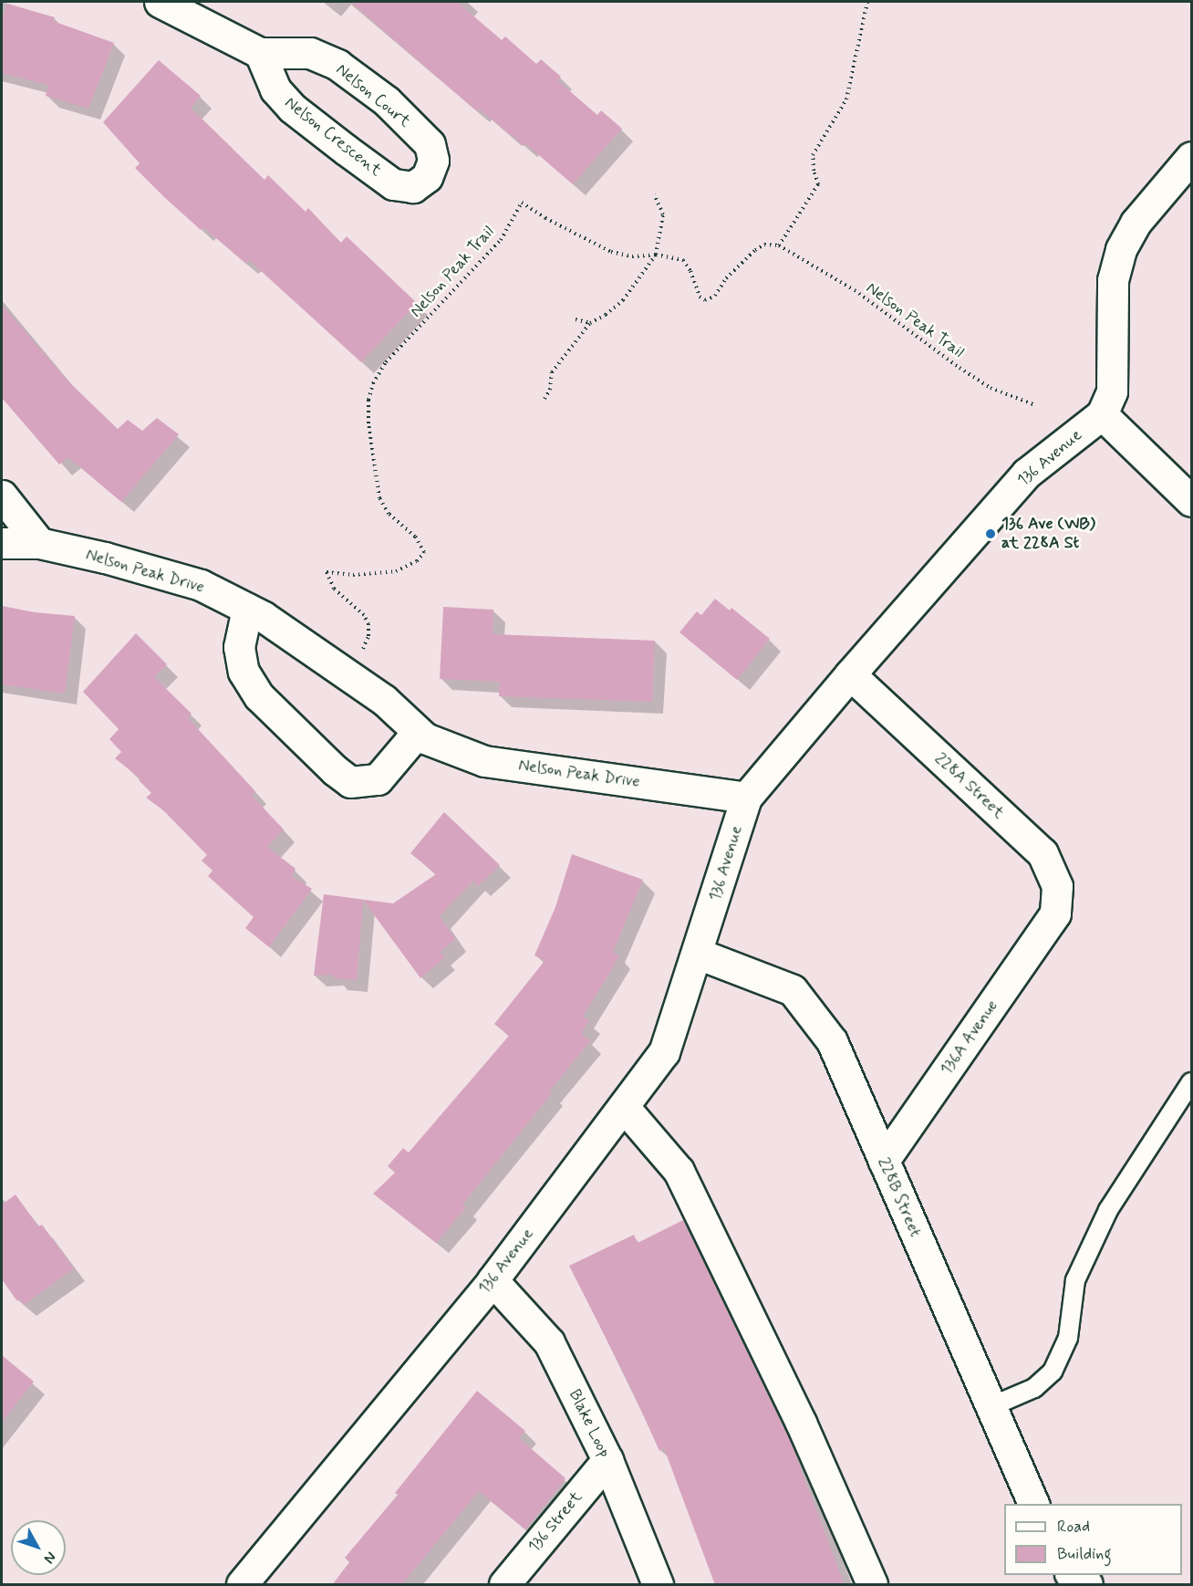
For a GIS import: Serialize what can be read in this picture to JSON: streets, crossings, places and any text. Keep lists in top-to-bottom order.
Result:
{
  "streets": {
    "street": [
      "Nelson Court",
      "Nelson Crescent",
      "136 Avenue",
      "Nelson Peak Drive",
      "228A Street",
      "136A Avenue",
      "228B Street",
      "Blake Loop",
      "136 Street"
    ],
    "path": ["Nelson Peak Trail"]
  },
  "crossings": [
    ["Nelson Court", "Nelson Crescent"],
    ["136 Avenue", "Nelson Peak Drive"],
    ["136 Avenue", "228A Street"],
    ["136 Avenue", "228B Street"],
    ["136 Avenue", "Blake Loop"],
    ["228A Street", "136A Avenue"],
    ["136A Avenue", "228B Street"],
    ["Blake Loop", "136 Street"]
  ],
  "places": ["136 Ave (WB) at 228A St"],
  "legend": ["Road", "Building"],
  "north": "bottom right"
}
